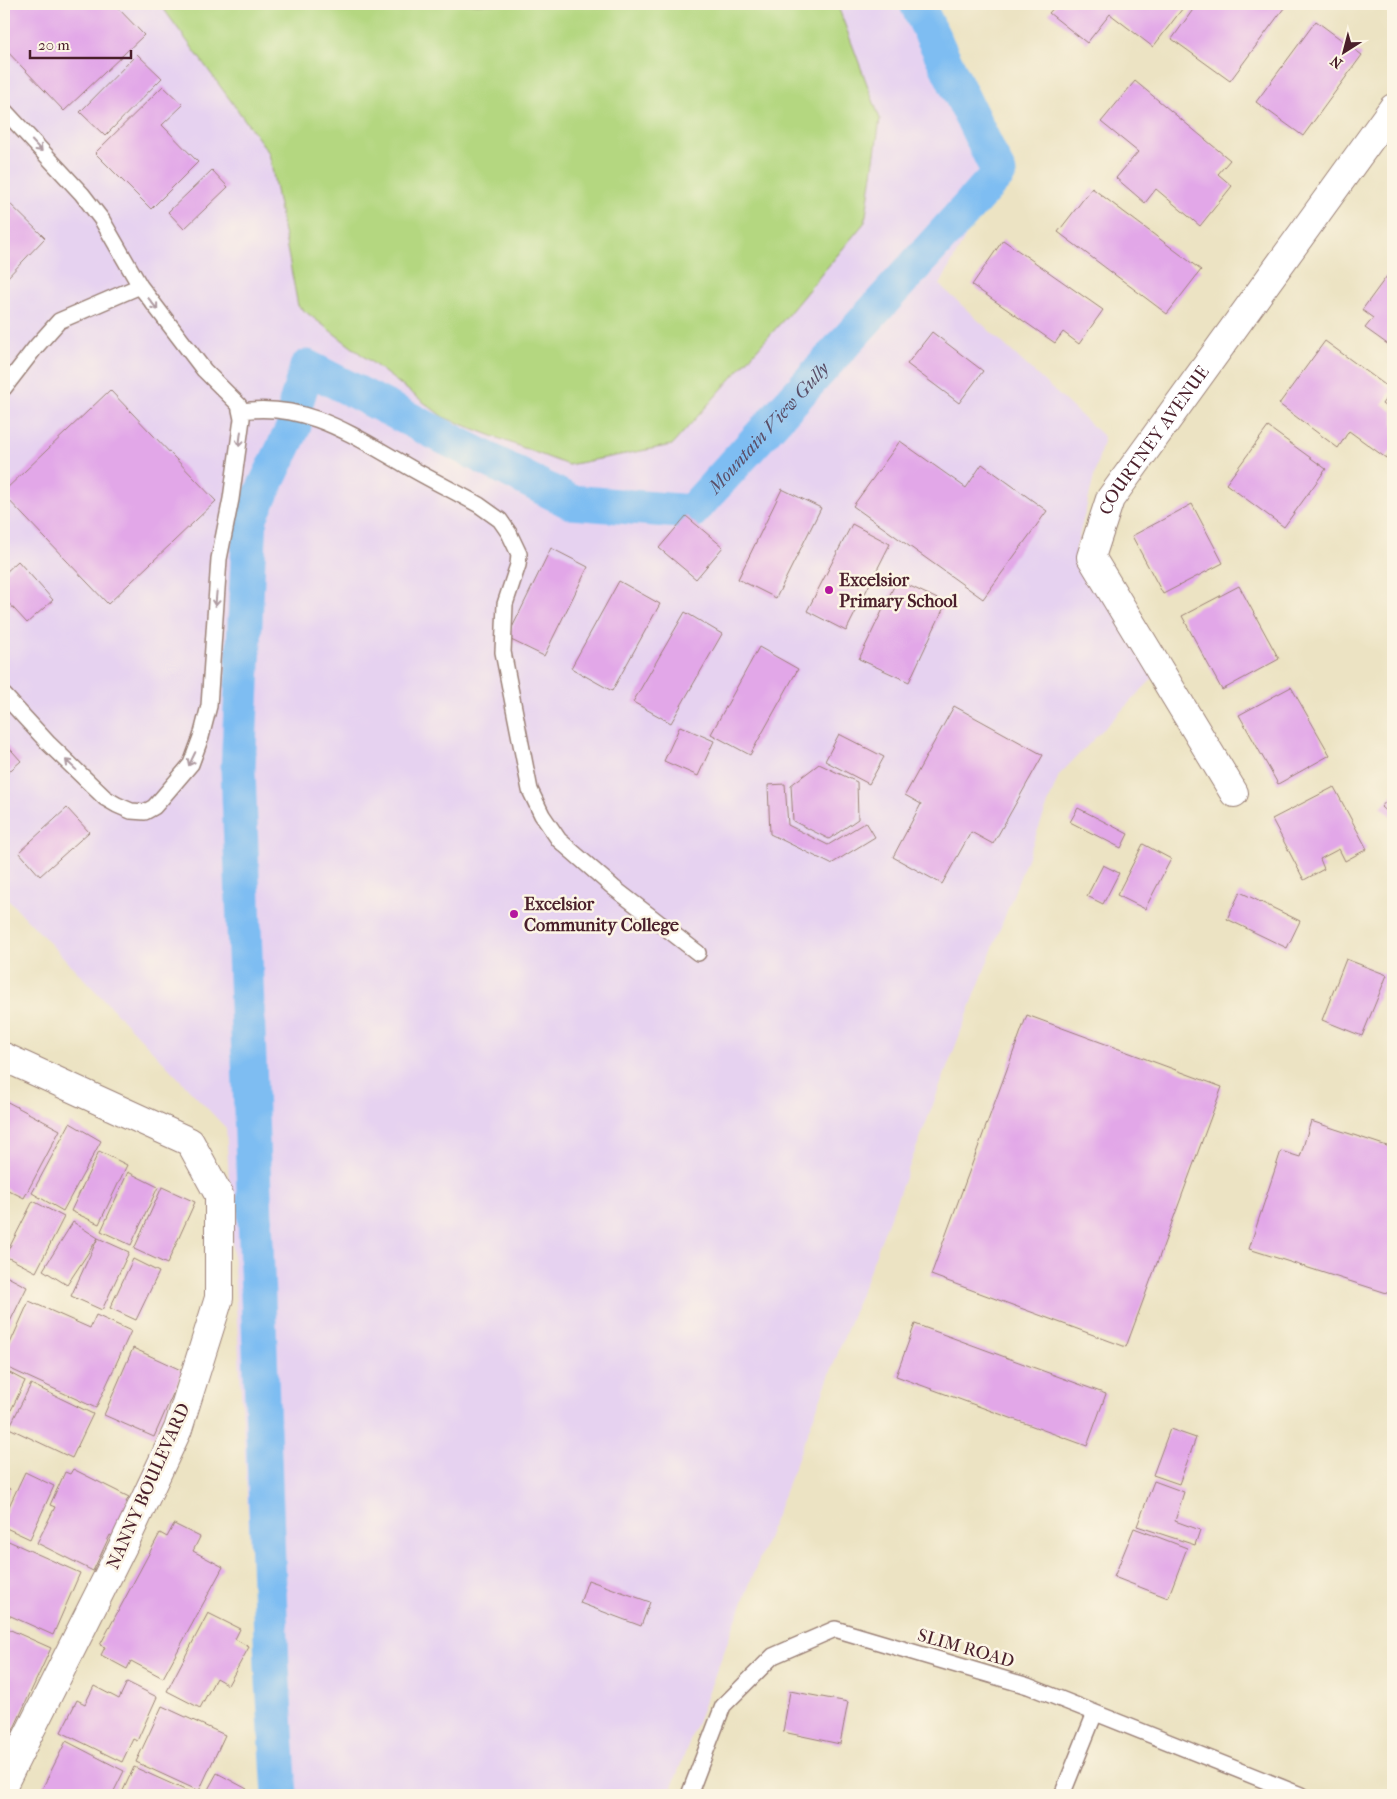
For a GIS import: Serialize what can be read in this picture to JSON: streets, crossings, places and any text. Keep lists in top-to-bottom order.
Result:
{
  "streets": {
    "street": ["COURTNEY AVENUE", "NANNY BOULEVARD"],
    "lane": ["SLIM ROAD"]
  },
  "water": ["Mountain View Gully"],
  "places": ["Excelsior Primary School", "Excelsior Community College"],
  "scale_bar": "20 m",
  "north": "bottom left"
}
